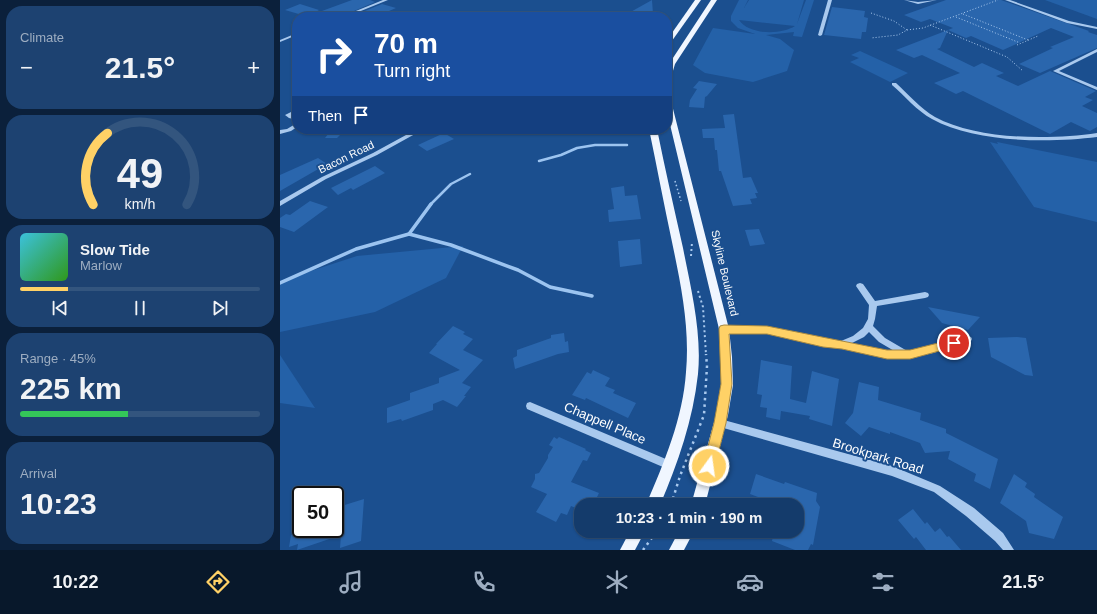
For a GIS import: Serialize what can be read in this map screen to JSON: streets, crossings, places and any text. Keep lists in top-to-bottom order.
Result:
{
  "streets": {
    "main road": ["Skyline Boulevard"],
    "street": ["Bacon Road", "Chappell Place", "Brookpark Road"]
  },
  "crossings": [
    ["Skyline Boulevard", "Brookpark Road"]
  ],
  "page": {
    "tile": [
      "Climate",
      ["Range · 45%", "225 km"],
      ["Arrival", "10:23"]
    ],
    "turn": ["70 m", "Turn right"],
    "heat": ["−", "21.5°", "+"],
    "then": "Then",
    "song": ["Slow Tide", "Marlow"],
    "limit": "50",
    "trip": "10:23 · 1 min · 190 m",
    "tabs": ["10:22", "21.5°"],
    "gauge": ["49", "km/h"]
  }
}
